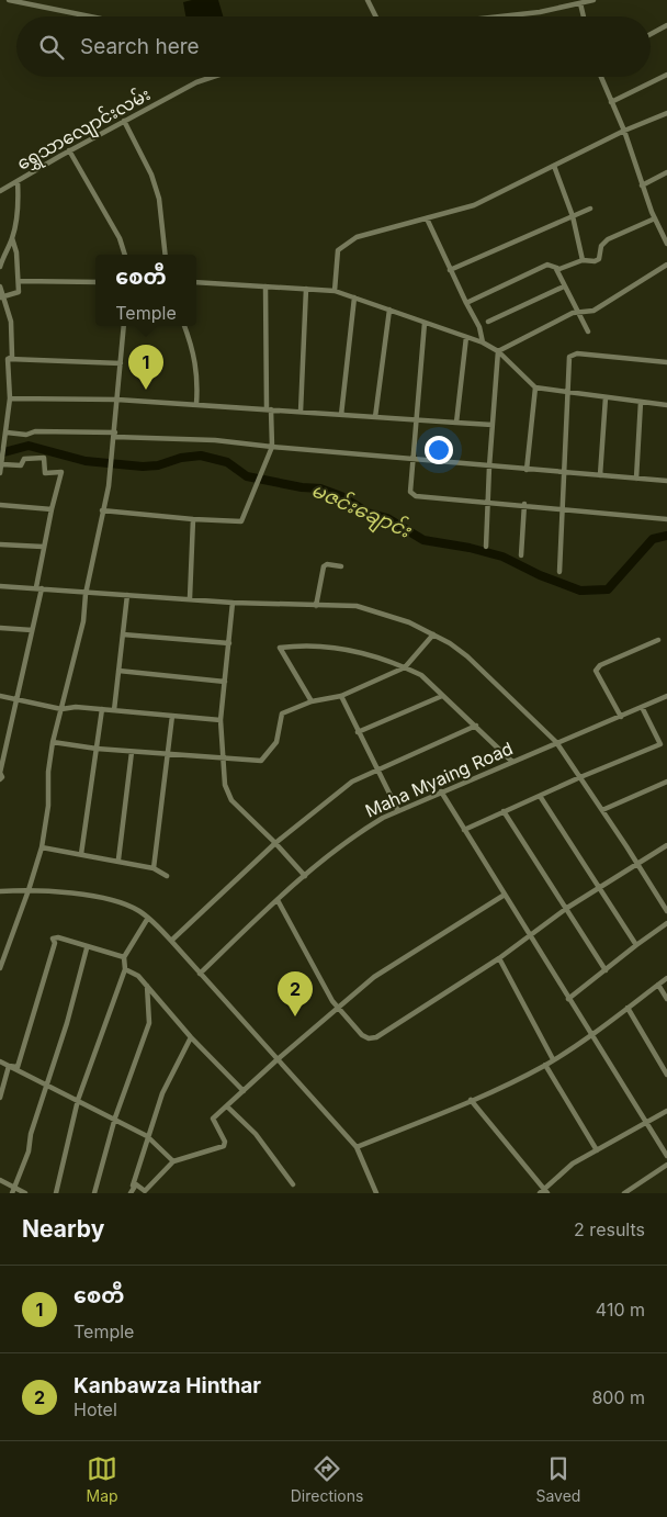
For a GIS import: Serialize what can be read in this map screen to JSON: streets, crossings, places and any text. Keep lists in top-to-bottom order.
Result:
{
  "streets": {
    "street": ["ရွှေသာလျောင်းလမ်း", "Maha Myaing Road"]
  },
  "water": ["မဇင်းချောင်း"],
  "page": {
    "search": "Search here",
    "popup": ["စေတီ", "Temple"],
    "pins": ["1", "2"],
    "heading": ["Nearby", "2 results"],
    "list": [
      {
        "mark": "1",
        "name": "စေတီ",
        "note": "Temple",
        "value": "410 m"
      },
      {
        "mark": "2",
        "name": "Kanbawza Hinthar",
        "note": "Hotel",
        "value": "800 m"
      }
    ],
    "nav": ["Map", "Directions", "Saved"]
  }
}
